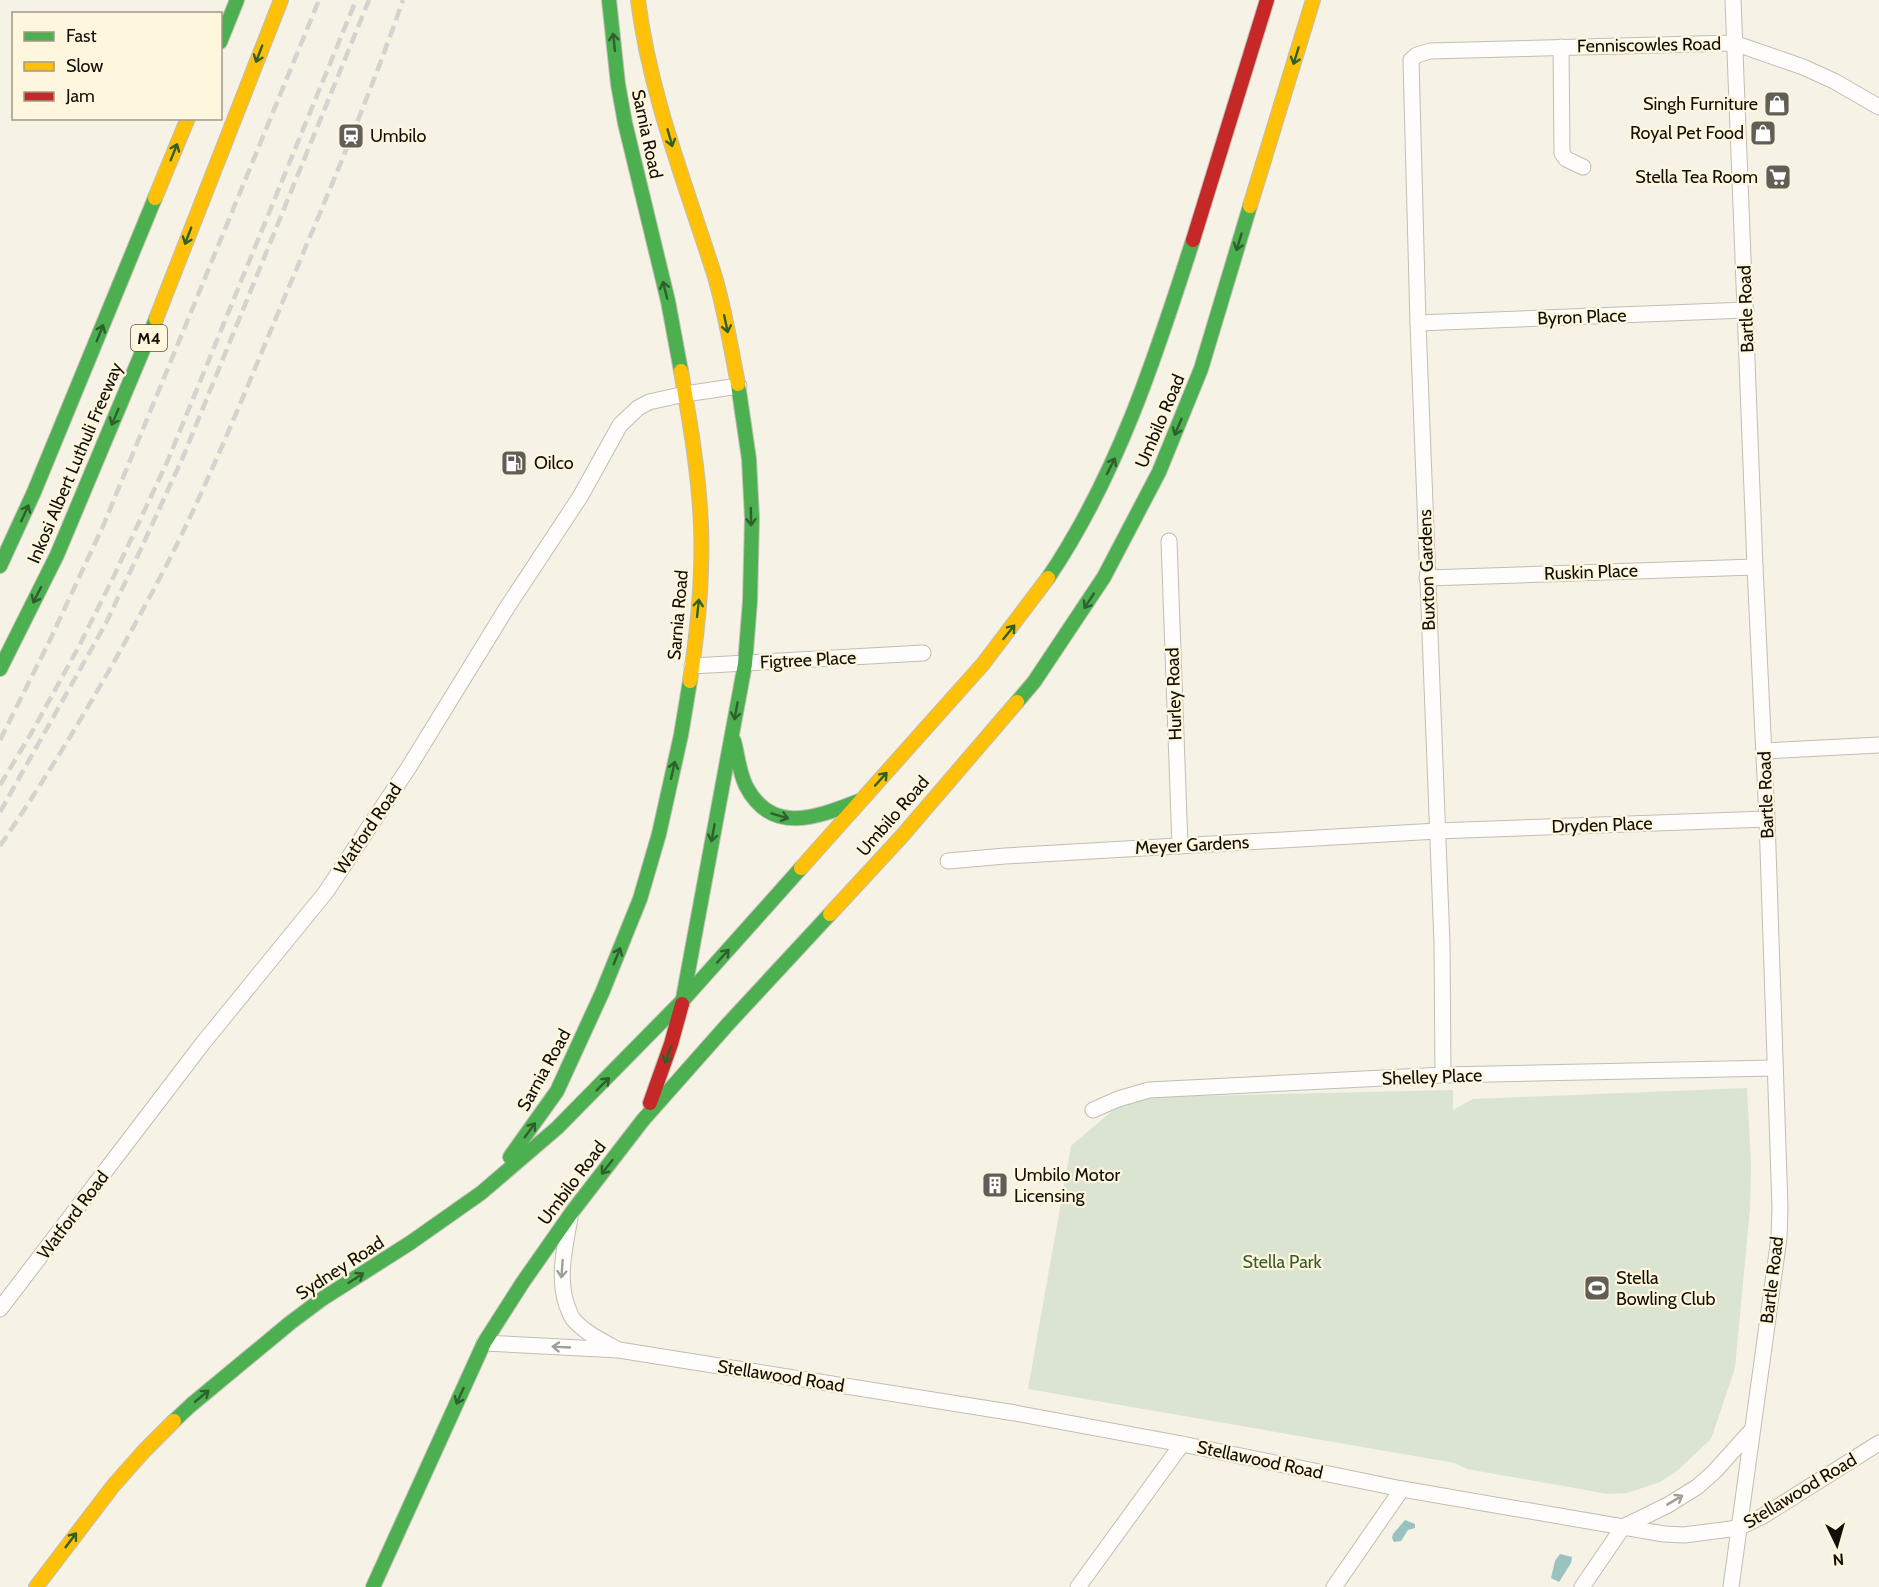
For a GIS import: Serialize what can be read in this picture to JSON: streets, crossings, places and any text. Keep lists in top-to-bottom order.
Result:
{
  "streets": {
    "main road": [
      "Sarnia Road",
      "M4",
      "Umbilo Road",
      "Inkosi Albert Luthuli Freeway",
      "Sydney Road"
    ],
    "street": [
      "Fenniscowles Road",
      "Bartle Road",
      "Byron Place",
      "Buxton Gardens",
      "Ruskin Place",
      "Figtree Place",
      "Hurley Road",
      "Dryden Place",
      "Watford Road",
      "Meyer Gardens",
      "Shelley Place",
      "Stellawood Road"
    ]
  },
  "crossings": [
    ["Fenniscowles Road", "Bartle Road"],
    ["Fenniscowles Road", "Buxton Gardens"],
    ["Sarnia Road", "Umbilo Road"],
    ["Sarnia Road", "Figtree Place"],
    ["Sarnia Road", "Watford Road"],
    ["Sarnia Road", "Sydney Road"],
    ["Bartle Road", "Byron Place"],
    ["Bartle Road", "Ruskin Place"],
    ["Bartle Road", "Dryden Place"],
    ["Bartle Road", "Shelley Place"],
    ["Bartle Road", "Stellawood Road"],
    ["Byron Place", "Buxton Gardens"],
    ["Umbilo Road", "Sydney Road"],
    ["Umbilo Road", "Stellawood Road"],
    ["Buxton Gardens", "Ruskin Place"],
    ["Buxton Gardens", "Dryden Place"],
    ["Buxton Gardens", "Meyer Gardens"],
    ["Buxton Gardens", "Shelley Place"],
    ["Hurley Road", "Meyer Gardens"],
    ["Dryden Place", "Meyer Gardens"]
  ],
  "one_way": ["Sydney Road"],
  "parks": ["Stella Park"],
  "places": {
    "shop": ["Singh Furniture", "Royal Pet Food"],
    "station": ["Umbilo"],
    "supermarket": ["Stella Tea Room"],
    "fuel station": ["Oilco"],
    "building": ["Umbilo Motor Licensing"],
    "sports": ["Stella Bowling Club"]
  },
  "legend": ["Fast", "Slow", "Jam"],
  "north": "bottom"
}
